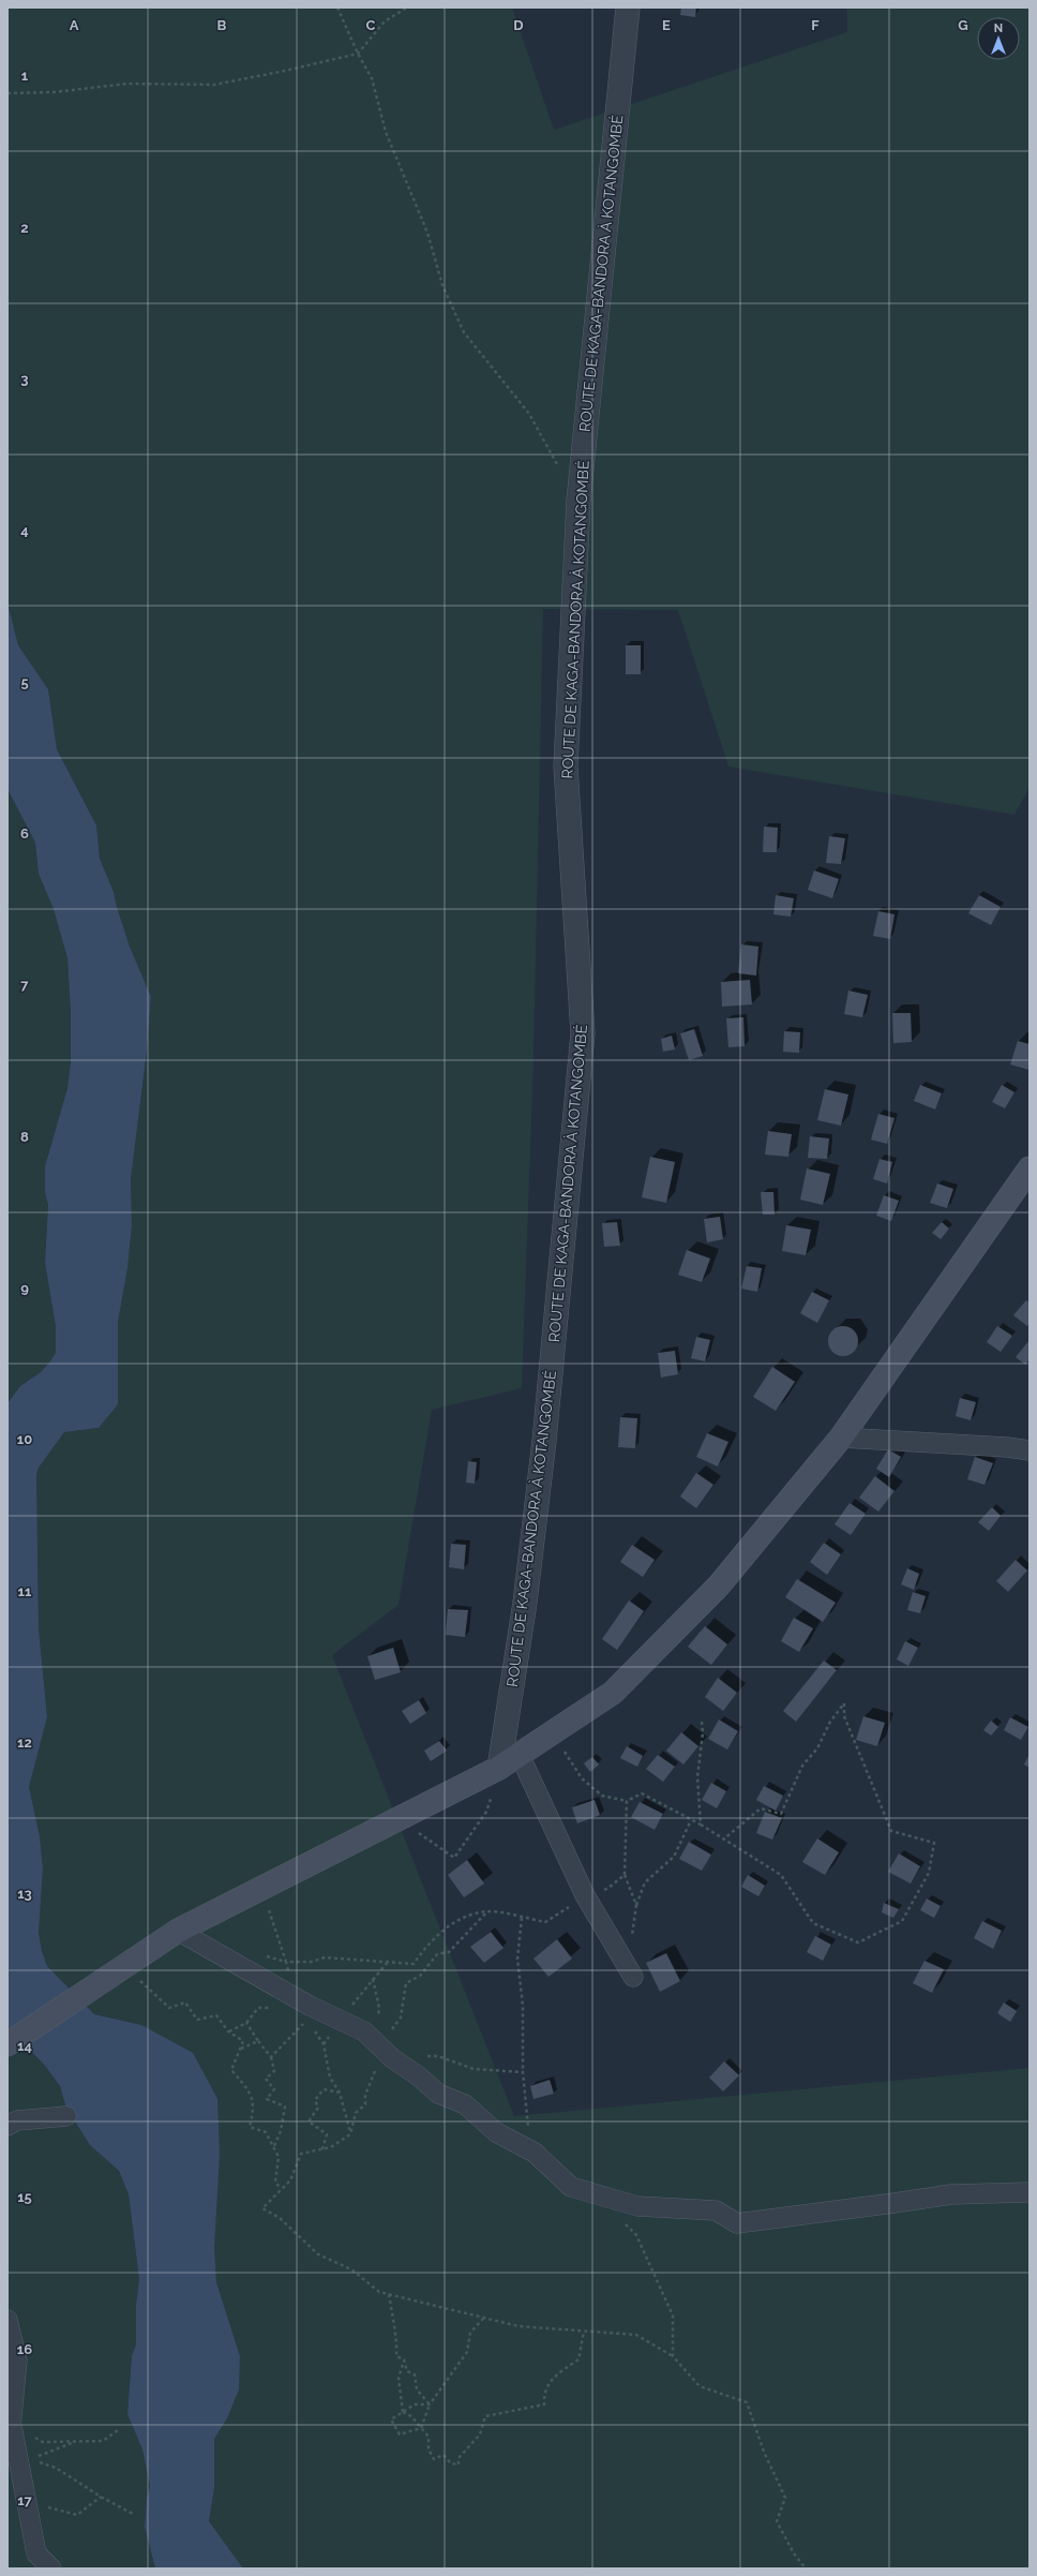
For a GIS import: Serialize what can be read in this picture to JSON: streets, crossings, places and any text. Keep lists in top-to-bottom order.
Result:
{
  "streets": {
    "street": ["ROUTE DE KAGA-BANDORA À KOTANGOMBÉ"]
  },
  "north": "top",
  "grid": {
    "columns": [
      "A",
      "B",
      "C",
      "D",
      "E",
      "F",
      "G"
    ],
    "rows": [
      "1",
      "2",
      "3",
      "4",
      "5",
      "6",
      "7",
      "8",
      "9",
      "10",
      "11",
      "12",
      "13",
      "14",
      "15",
      "16",
      "17"
    ]
  }
}
